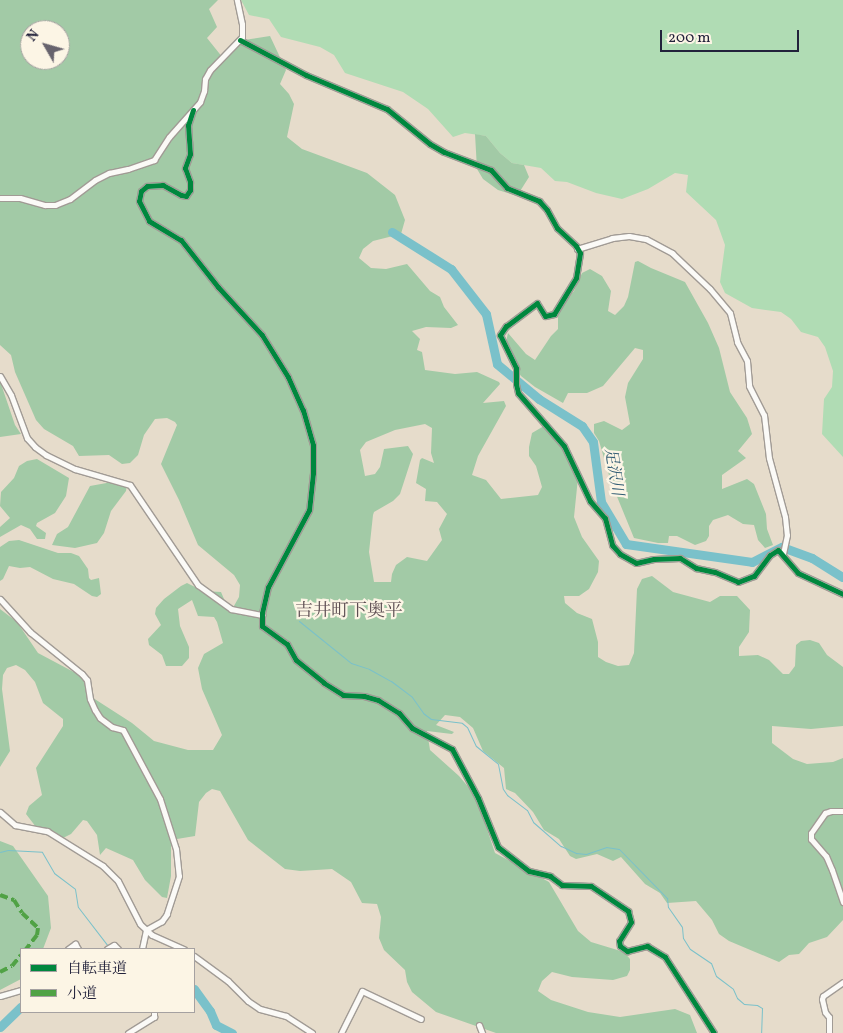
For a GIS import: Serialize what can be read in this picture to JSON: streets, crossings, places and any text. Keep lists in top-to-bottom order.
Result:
{
  "districts": ["吉井町下奥平"],
  "water": ["足沢川"],
  "legend": ["自転車道", "小道"],
  "scale_bar": "200 m",
  "north": "top left"
}
